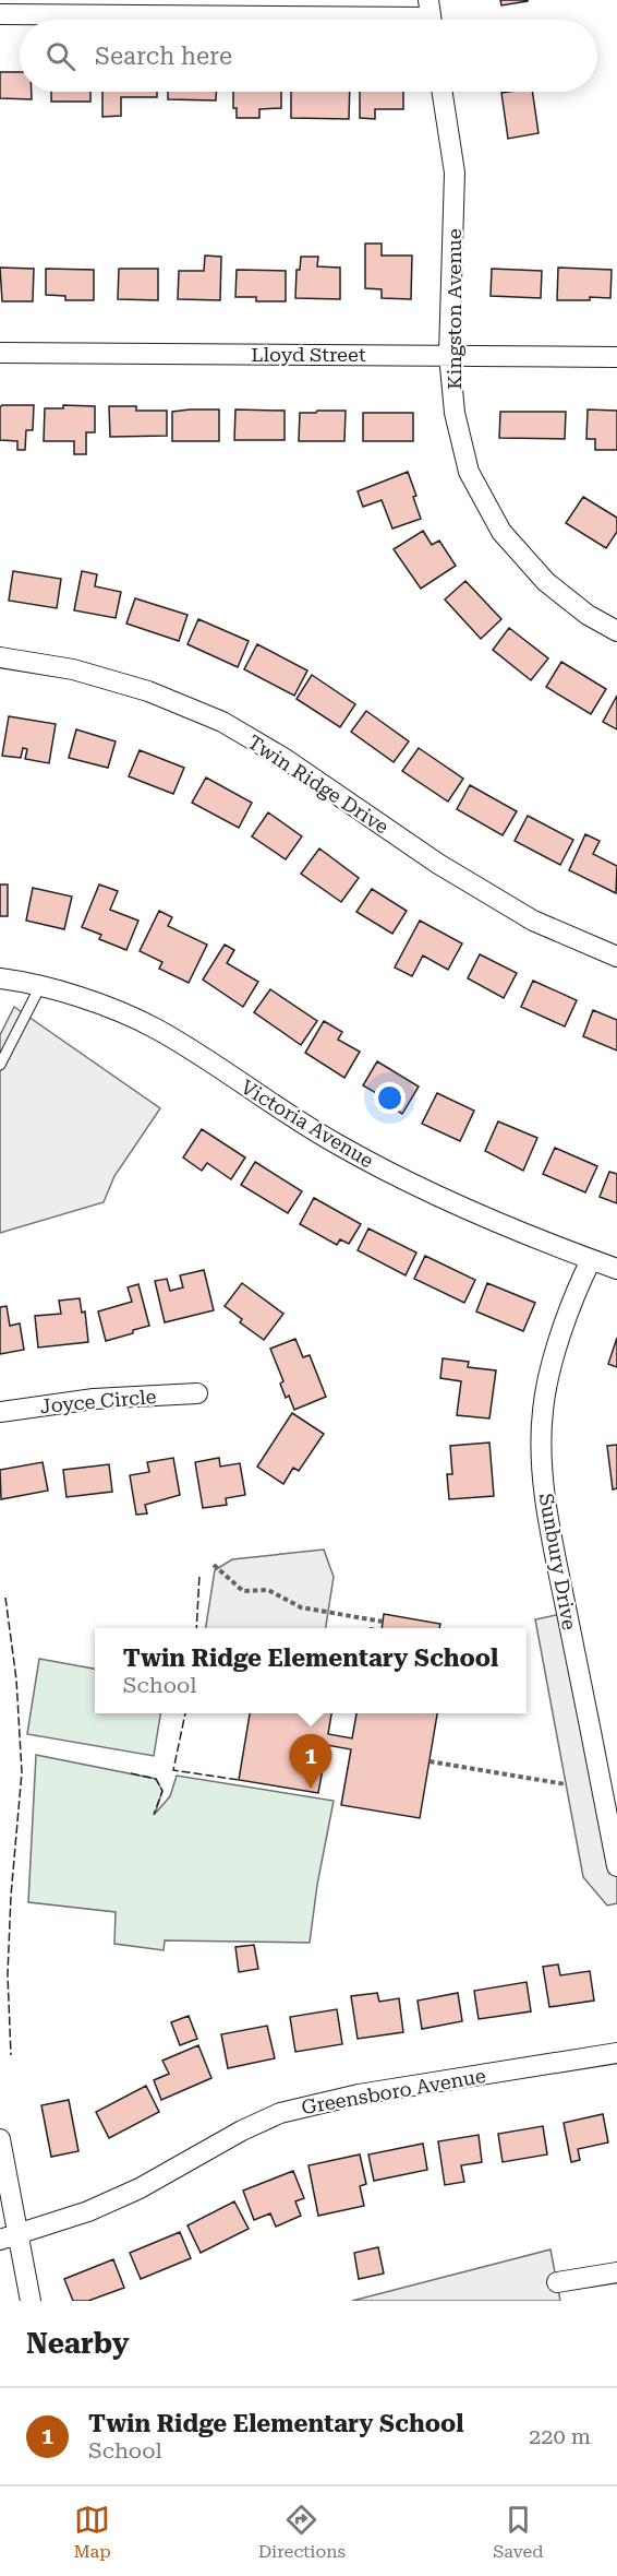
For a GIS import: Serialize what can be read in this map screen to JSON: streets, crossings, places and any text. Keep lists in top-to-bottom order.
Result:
{
  "streets": {
    "street": [
      "Kingston Avenue",
      "Lloyd Street",
      "Twin Ridge Drive",
      "Victoria Avenue",
      "Joyce Circle",
      "Sunbury Drive",
      "Greensboro Avenue"
    ]
  },
  "crossings": [
    ["Kingston Avenue", "Lloyd Street"],
    ["Victoria Avenue", "Sunbury Drive"]
  ],
  "page": {
    "search": "Search here",
    "popup": ["Twin Ridge Elementary School", "School"],
    "pins": "1",
    "heading": "Nearby",
    "list": [
      {
        "mark": "1",
        "name": "Twin Ridge Elementary School",
        "note": "School",
        "value": "220 m"
      }
    ],
    "nav": ["Map", "Directions", "Saved"]
  }
}
